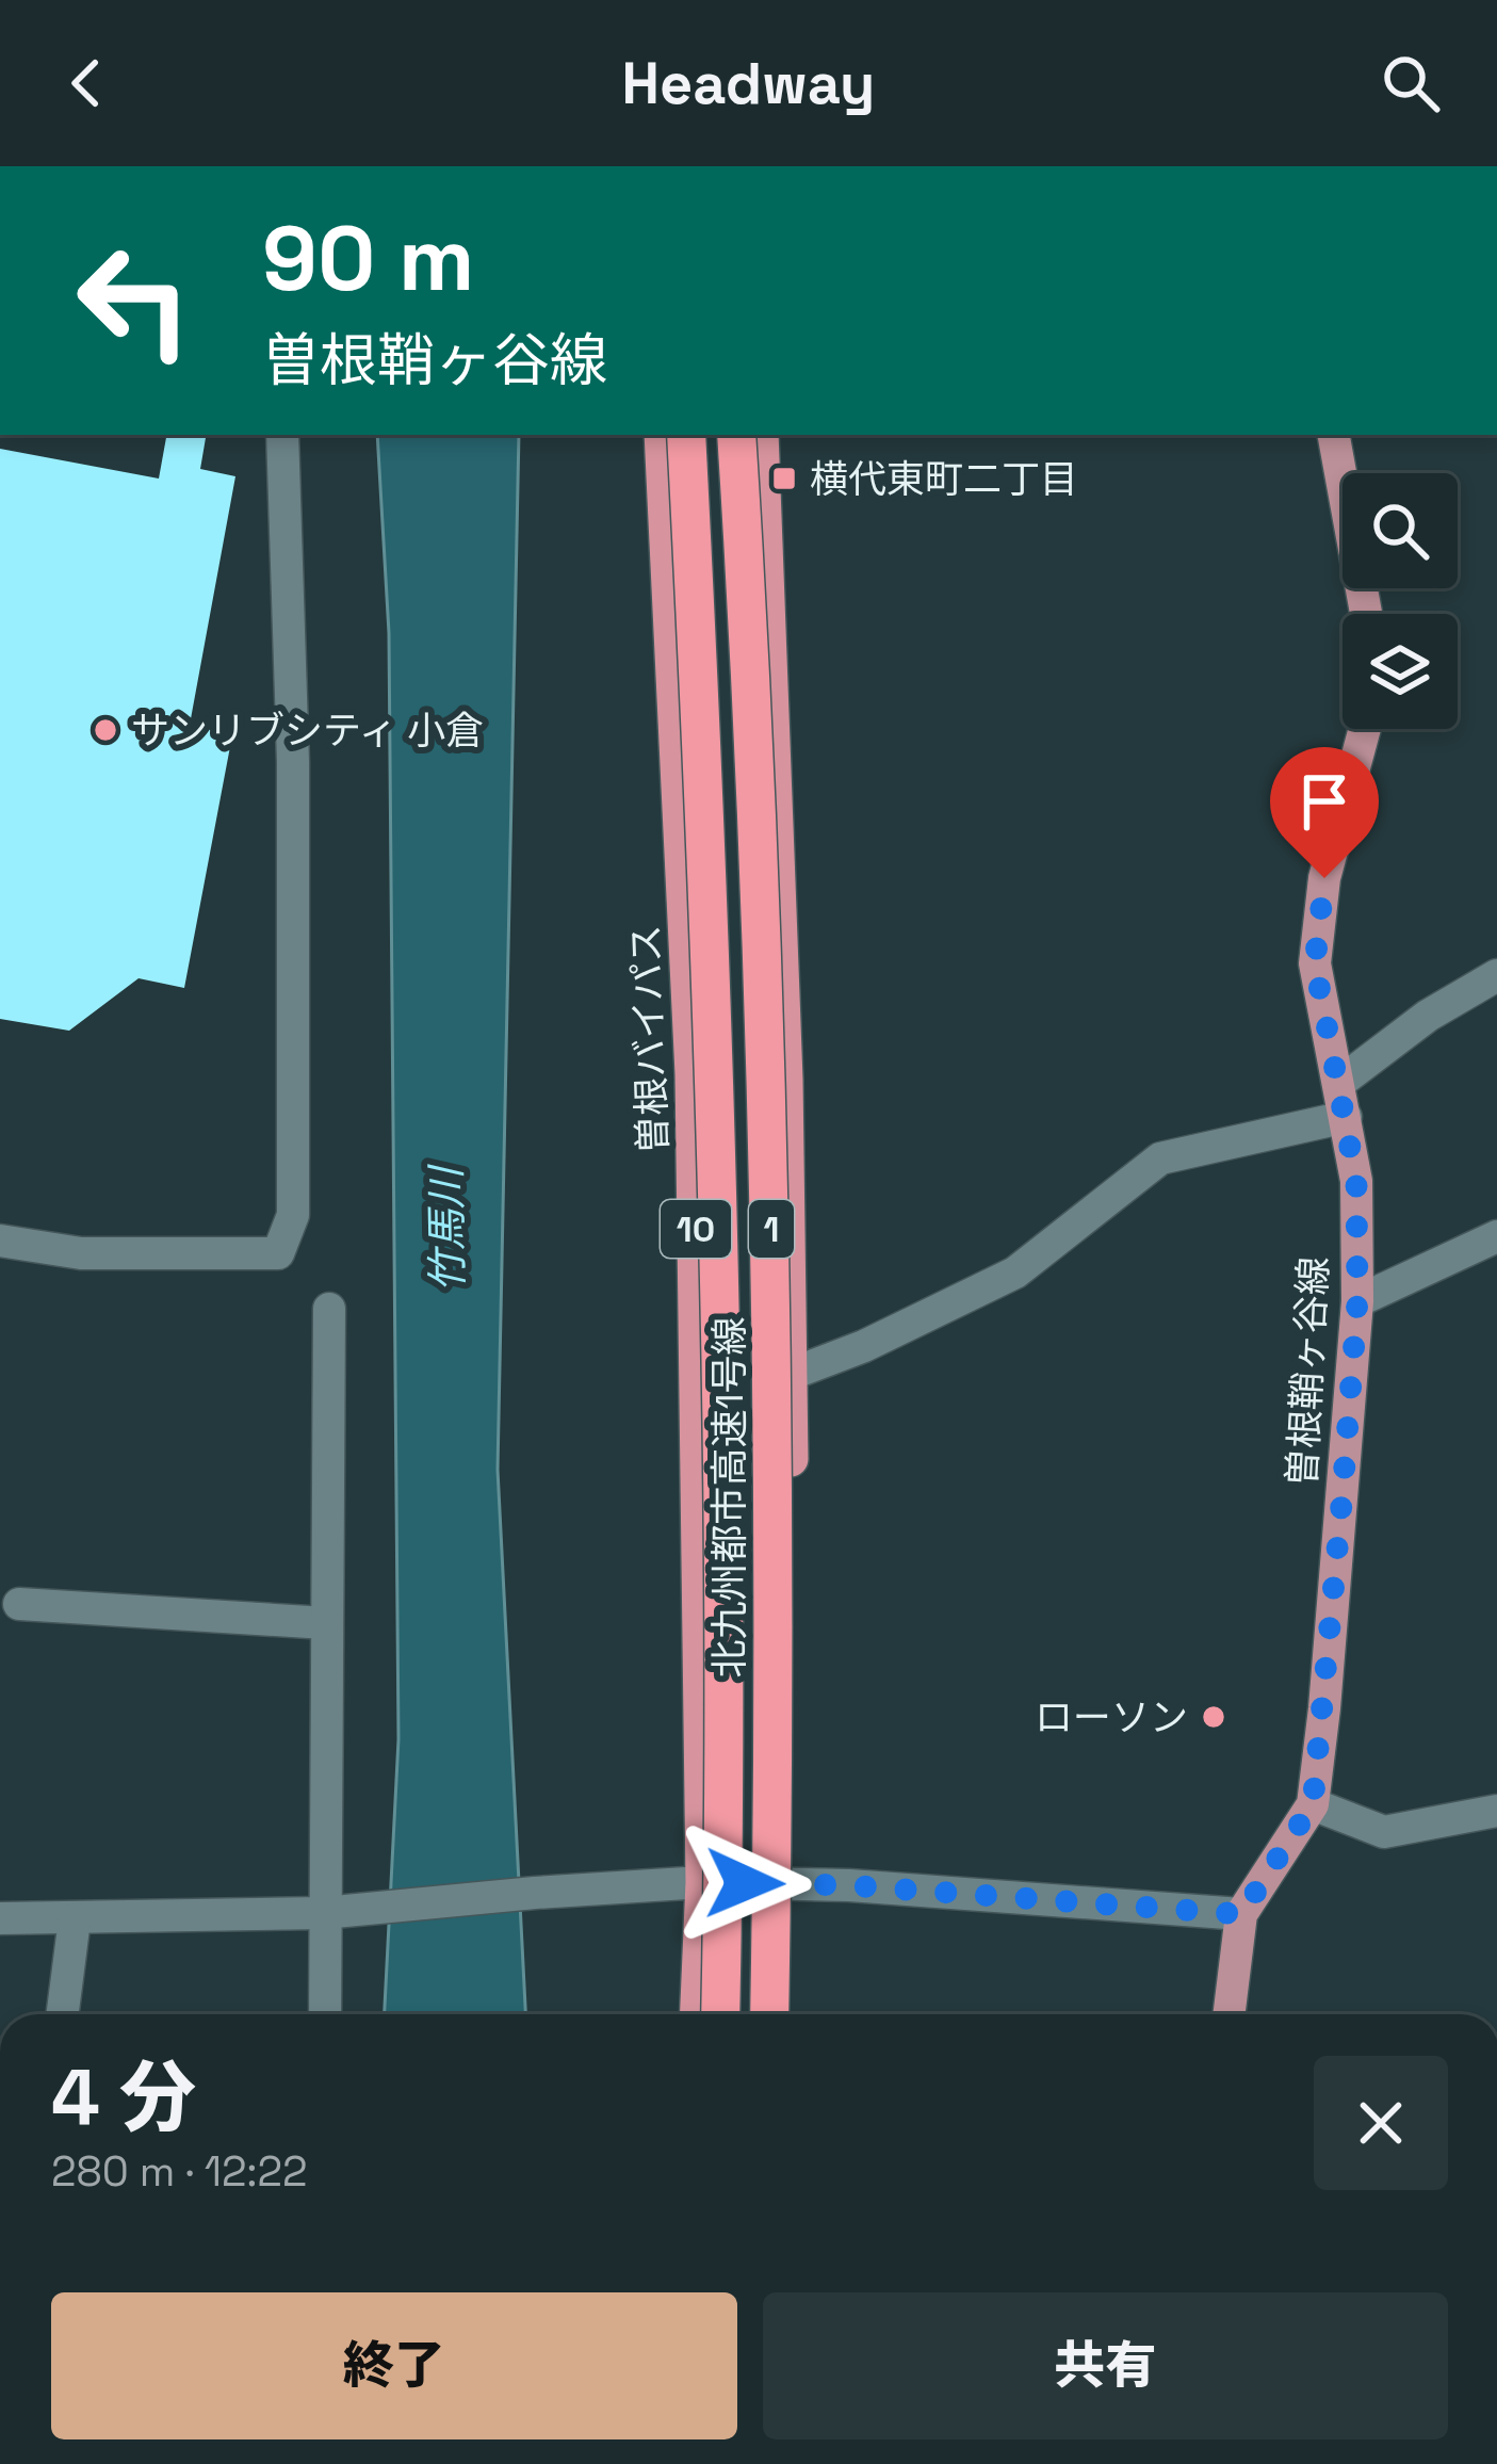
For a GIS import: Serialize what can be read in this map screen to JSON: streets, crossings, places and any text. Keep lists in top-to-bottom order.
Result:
{
  "streets": {
    "highway": [
      "曽根バイパス",
      "10",
      "1",
      "北九州都市高速1号線"
    ],
    "main road": ["曽根鞘ヶ谷線"]
  },
  "water": ["竹馬川"],
  "places": {
    "transit": ["横代東町二丁目"],
    "other": ["サンリブシティ 小倉", "ローソン"]
  },
  "page": {
    "header": "Headway",
    "turn": ["90 m", "曽根鞘ヶ谷線"],
    "heading": ["4 分", "280 m · 12:22"],
    "buttons": ["終了", "共有"]
  }
}
